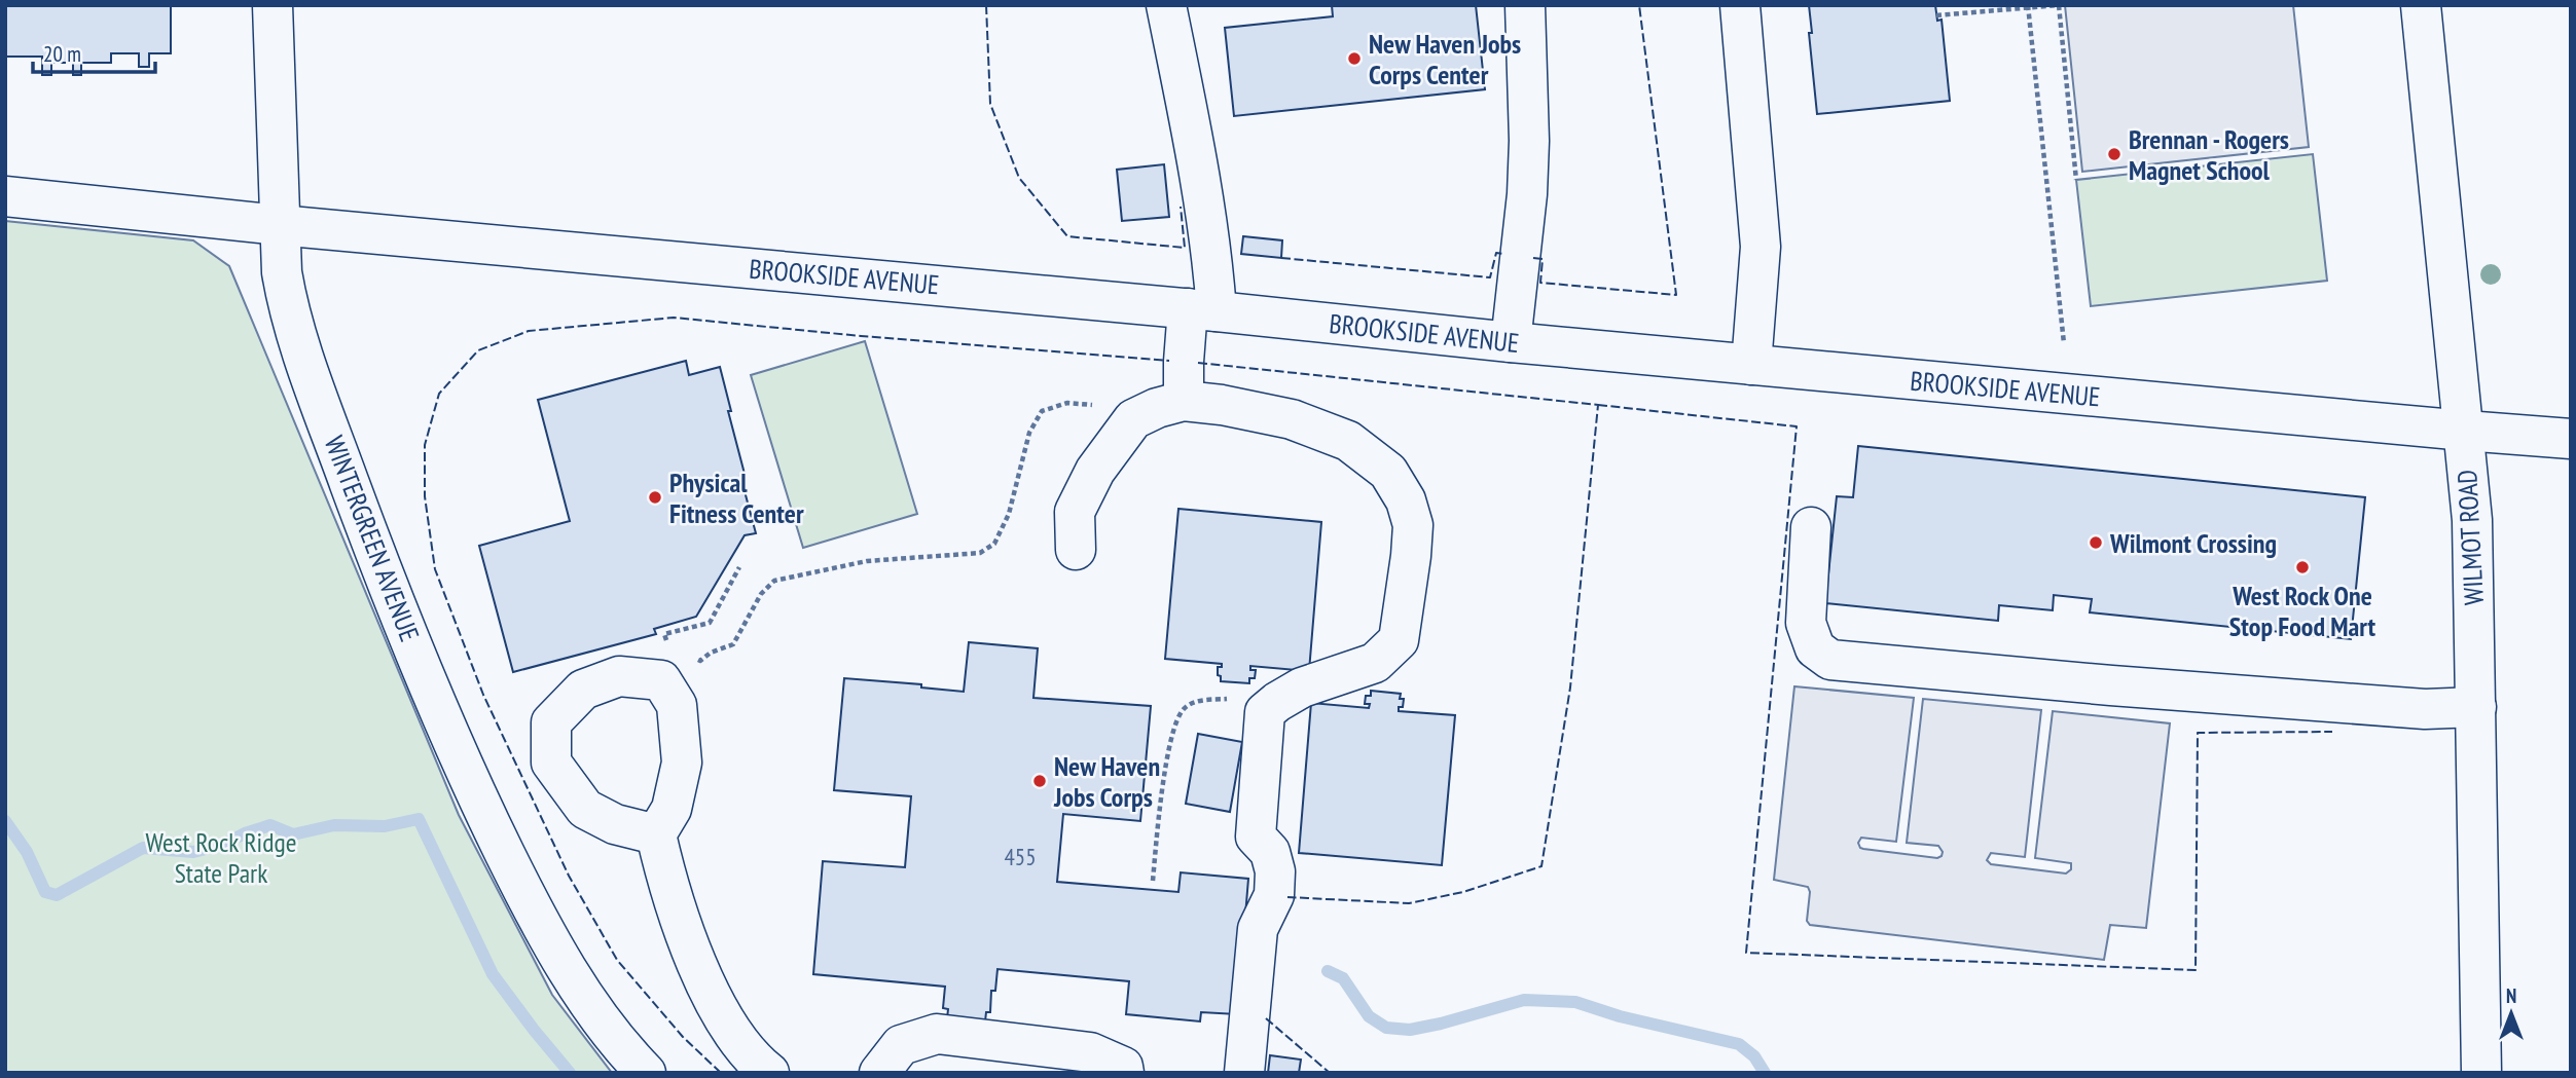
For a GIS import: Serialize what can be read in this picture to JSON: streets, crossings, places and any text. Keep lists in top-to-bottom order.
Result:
{
  "streets": {
    "street": ["BROOKSIDE AVENUE", "WILMOT ROAD", "WINTERGREEN AVENUE"]
  },
  "crossings": [
    ["BROOKSIDE AVENUE", "WILMOT ROAD"],
    ["BROOKSIDE AVENUE", "WINTERGREEN AVENUE"]
  ],
  "parks": ["West Rock Ridge State Park"],
  "places": [
    "New Haven Jobs Corps Center",
    "Brennan - Rogers Magnet School",
    "Physical Fitness Center",
    "Wilmont Crossing",
    "West Rock One Stop Food Mart",
    "New Haven Jobs Corps"
  ],
  "house_numbers": ["455"],
  "scale_bar": "20 m",
  "north": "top"
}
